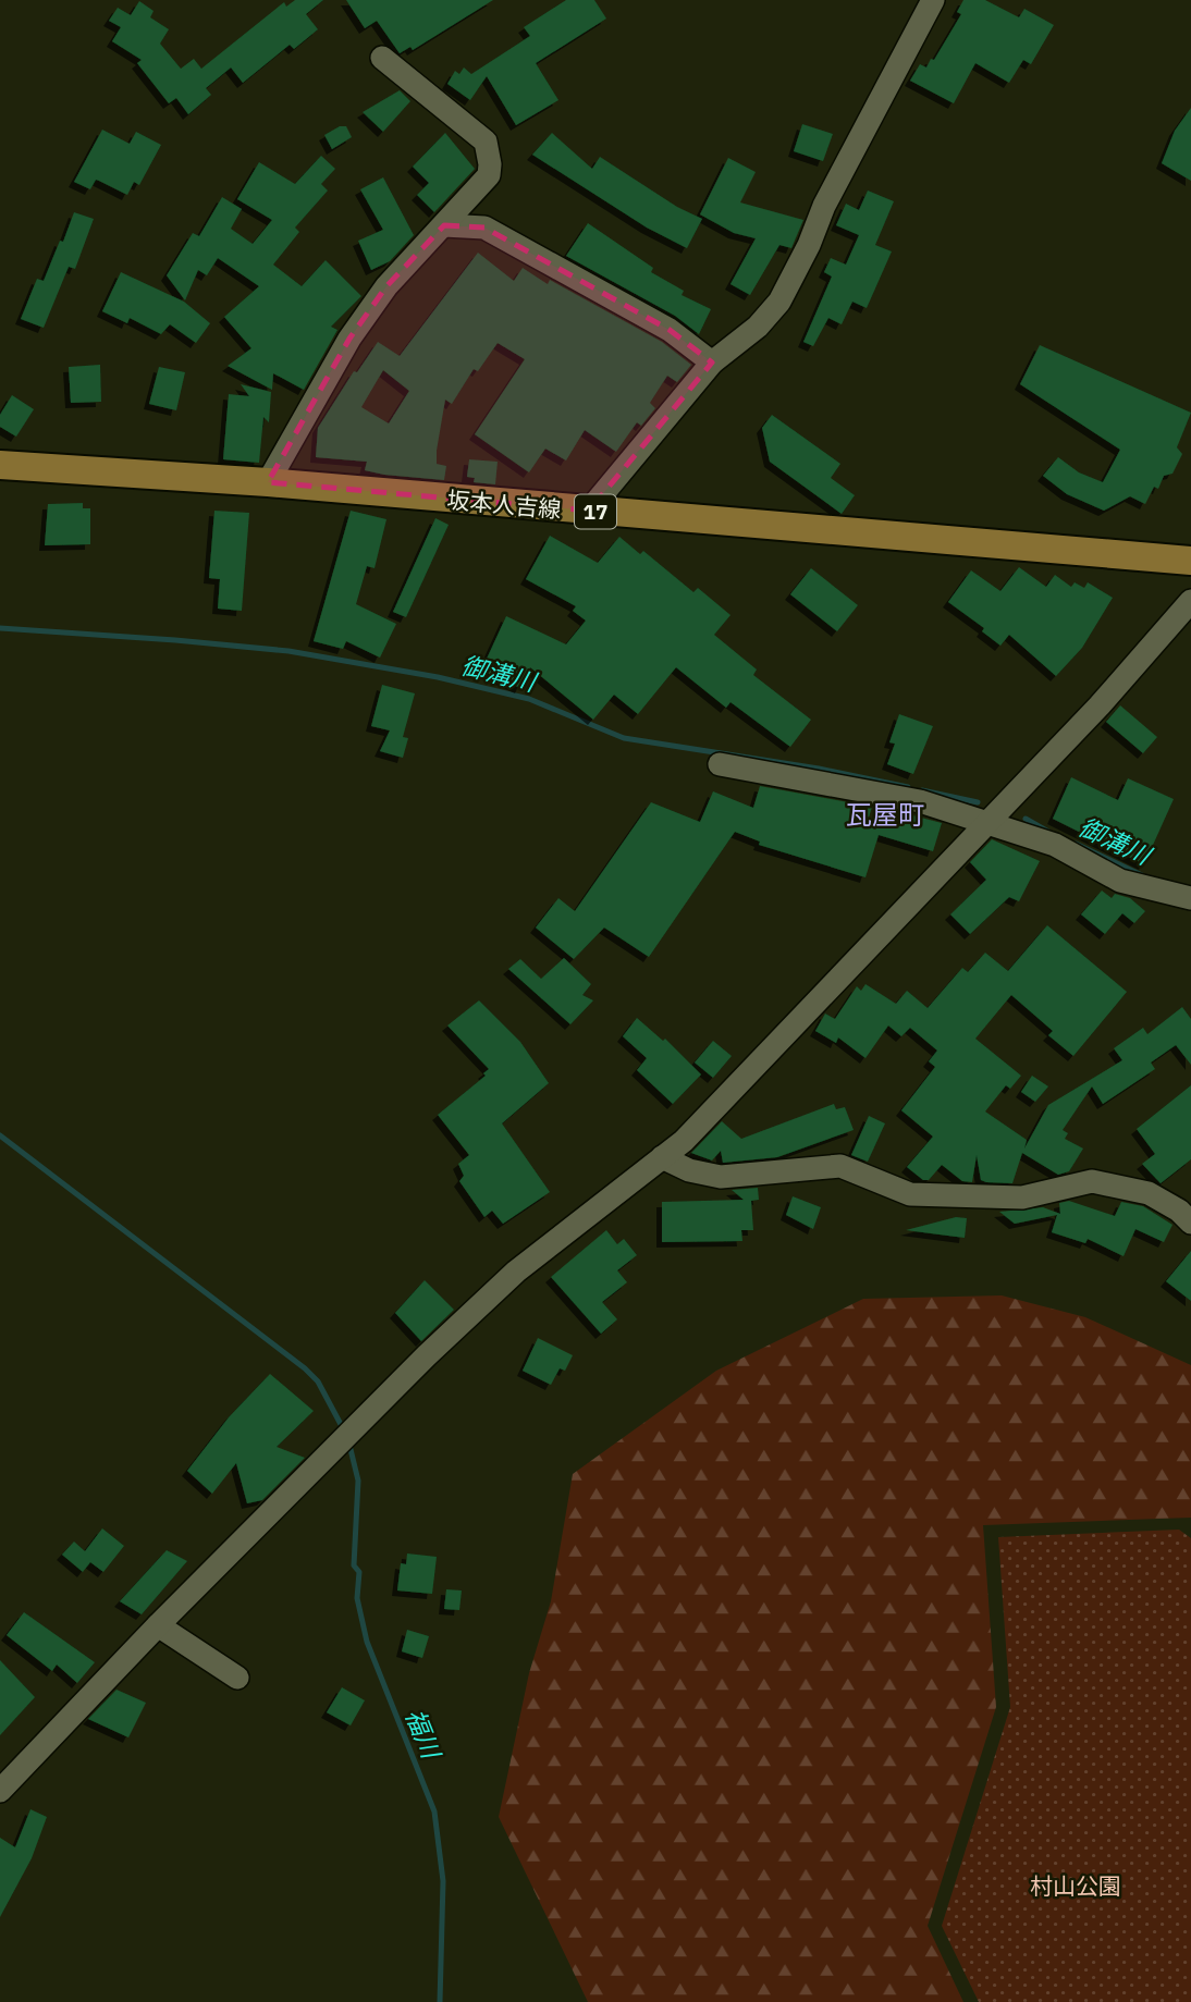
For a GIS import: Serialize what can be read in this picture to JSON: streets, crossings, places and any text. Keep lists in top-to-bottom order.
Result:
{
  "streets": {
    "main road": ["坂本人吉線", "17"]
  },
  "districts": ["瓦屋町"],
  "water": ["御溝川", "福川"],
  "parks": ["村山公園"]
}
